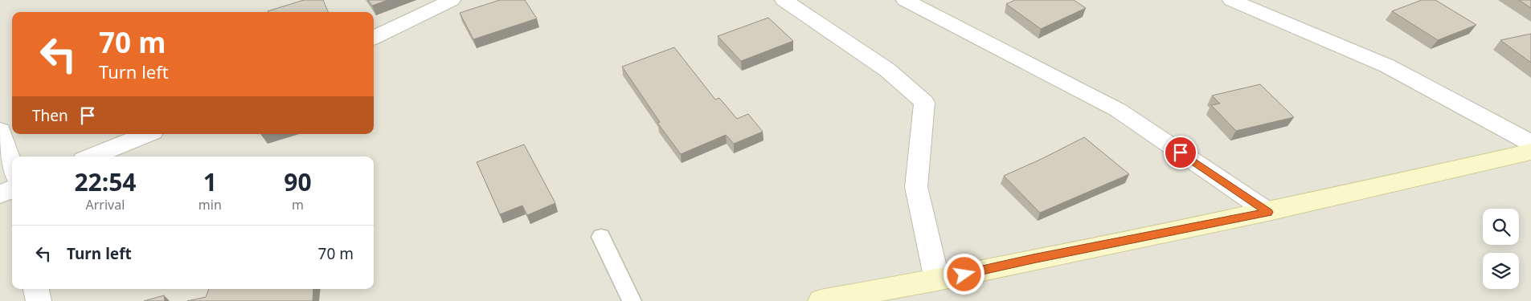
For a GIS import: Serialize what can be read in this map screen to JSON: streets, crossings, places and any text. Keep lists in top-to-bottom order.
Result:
{
  "page": {
    "turn": ["70 m", "Turn left"],
    "then": "Then",
    "eta": [
      "22:54",
      "Arrival",
      "1",
      "min",
      "90",
      "m"
    ],
    "list": [
      {
        "name": "Turn left",
        "value": "70 m"
      }
    ]
  }
}
